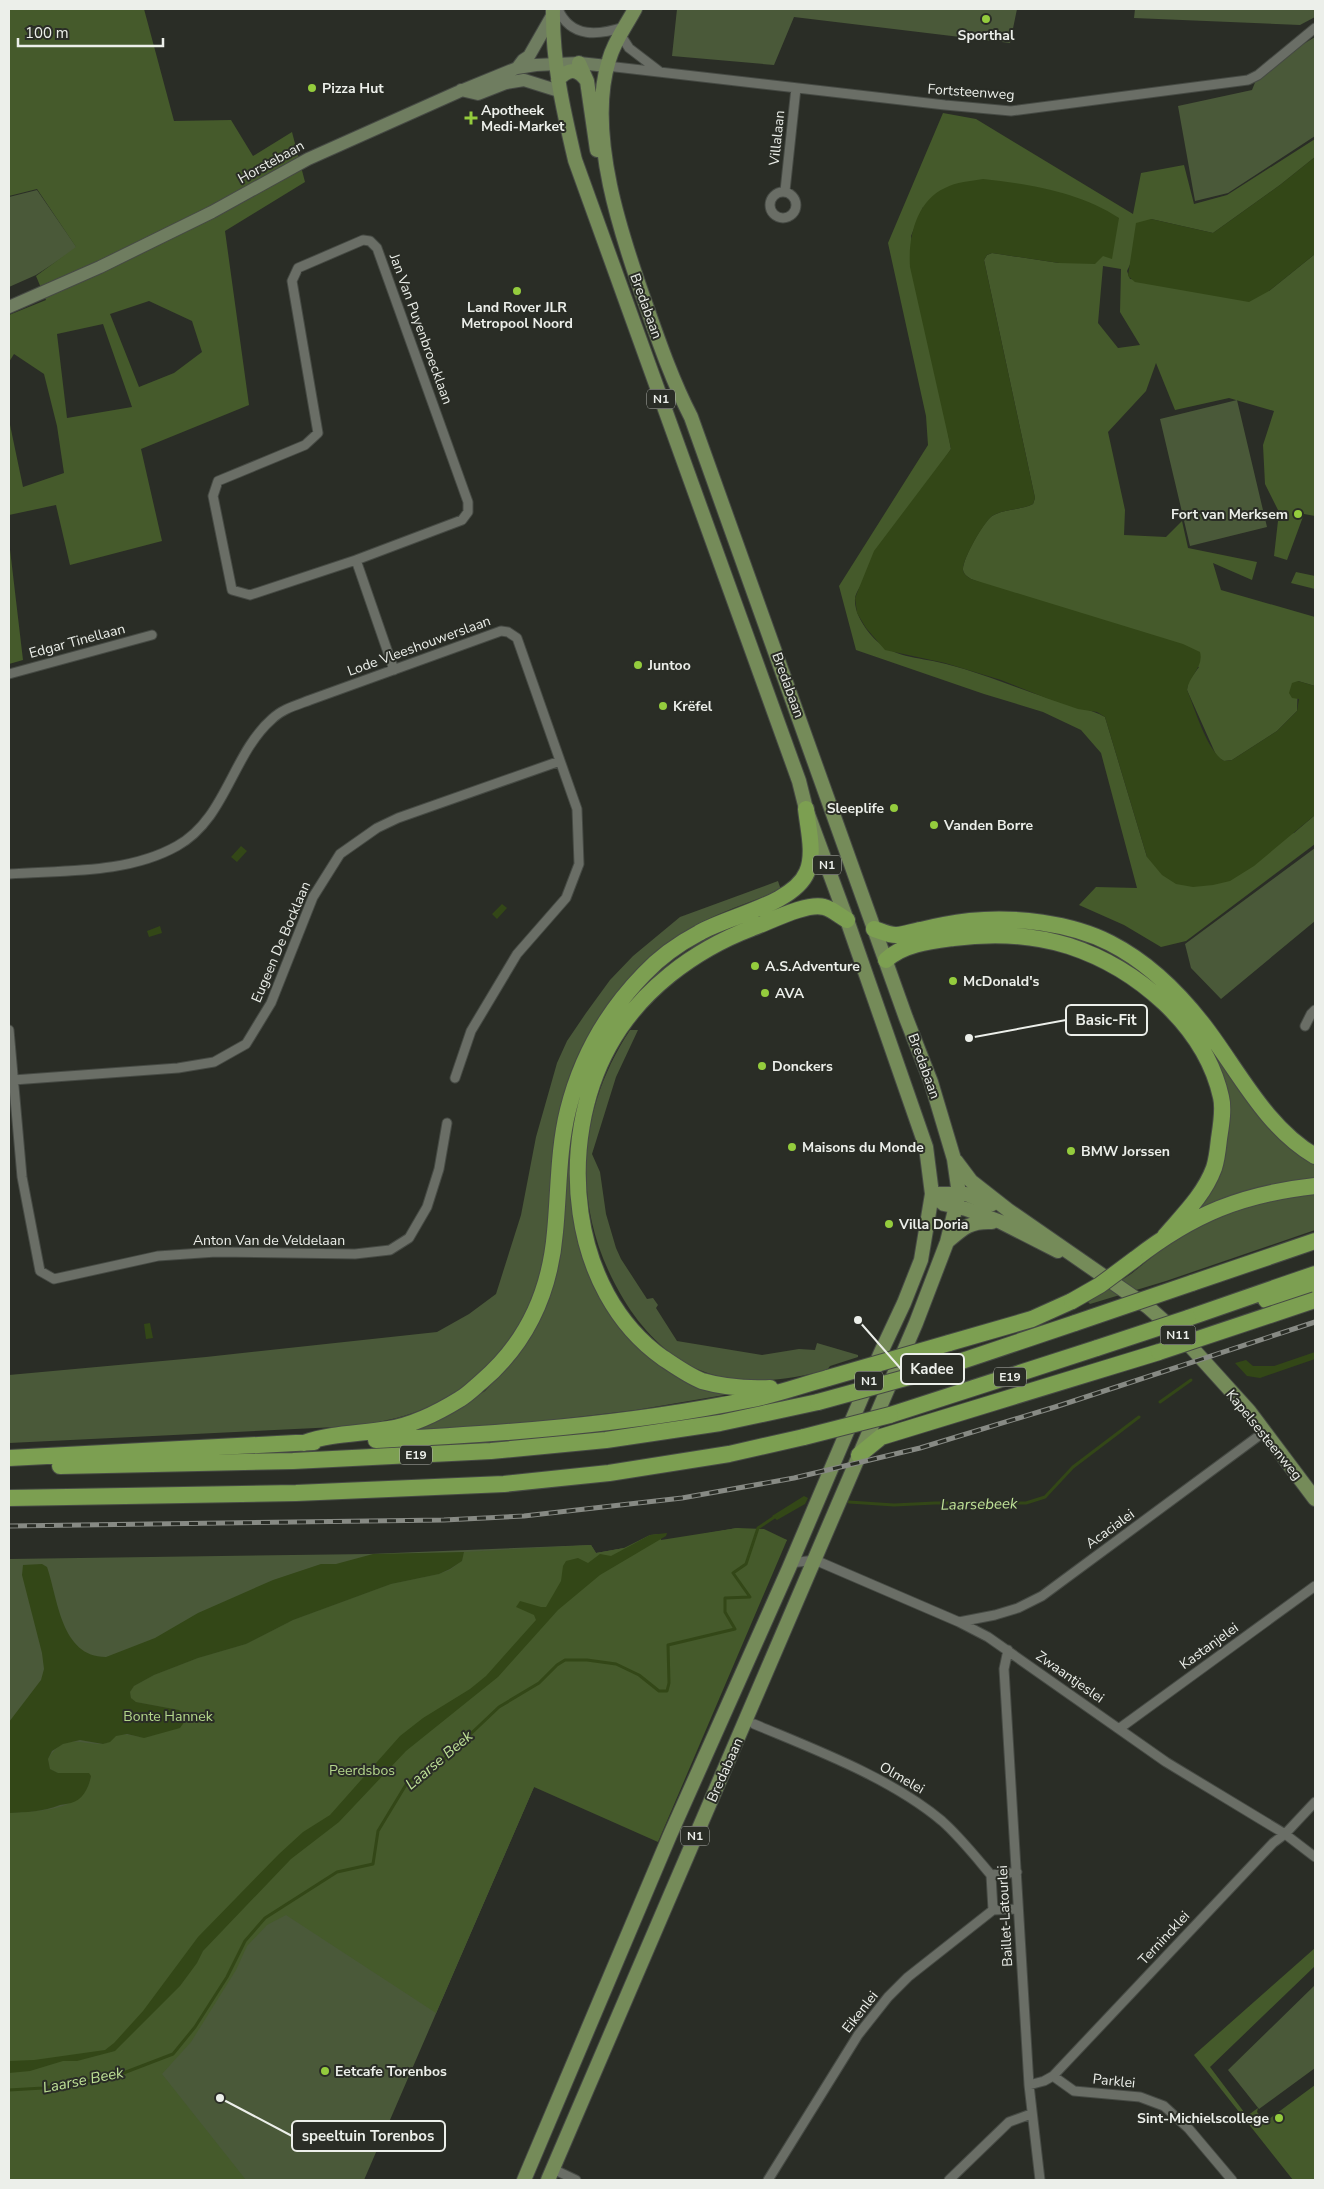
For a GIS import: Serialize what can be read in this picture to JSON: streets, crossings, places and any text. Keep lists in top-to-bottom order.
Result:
{
  "streets": {
    "highway": ["E19"],
    "main road": [
      "Bredabaan",
      "N1",
      "N11",
      "Kapelsesteenweg"
    ],
    "street": [
      "Fortsteenweg",
      "Villalaan",
      "Horstebaan",
      "Jan Van Puyenbroecklaan",
      "Edgar Tinellaan",
      "Lode Vleeshouwerslaan",
      "Eugeen De Bocklaan",
      "Anton Van de Veldelaan",
      "Acacialei",
      "Kastanjelei",
      "Zwaantjeslei",
      "Olmelei",
      "Baillet-Latourlei",
      "Ternincklei",
      "Eikenlei",
      "Parklei"
    ]
  },
  "crossings": [
    ["Fortsteenweg", "Villalaan"],
    ["Fortsteenweg", "Horstebaan"],
    ["Fortsteenweg", "Bredabaan"],
    ["Horstebaan", "Bredabaan"],
    ["Bredabaan", "Kapelsesteenweg"],
    ["Bredabaan", "Zwaantjeslei"],
    ["Lode Vleeshouwerslaan", "Eugeen De Bocklaan"],
    ["Eugeen De Bocklaan", "Anton Van de Veldelaan"],
    ["Kapelsesteenweg", "Acacialei"],
    ["Acacialei", "Zwaantjeslei"],
    ["Kastanjelei", "Zwaantjeslei"],
    ["Zwaantjeslei", "Baillet-Latourlei"],
    ["Zwaantjeslei", "Ternincklei"],
    ["Baillet-Latourlei", "Ternincklei"],
    ["Ternincklei", "Parklei"]
  ],
  "water": ["Laarsebeek", "Laarse Beek"],
  "parks": ["Bonte Hannek", "Peerdsbos"],
  "places": {
    "other": [
      "Sporthal",
      "Pizza Hut",
      "Land Rover JLR Metropool Noord",
      "Fort van Merksem",
      "Juntoo",
      "Krëfel",
      "Sleeplife",
      "Vanden Borre",
      "A.S.Adventure",
      "McDonald's",
      "AVA",
      "Basic-Fit",
      "Donckers",
      "Maisons du Monde",
      "BMW Jorssen",
      "Villa Doria",
      "Kadee",
      "Eetcafe Torenbos",
      "speeltuin Torenbos",
      "Sint-Michielscollege"
    ],
    "health": ["Apotheek Medi-Market"]
  },
  "scale_bar": "100 m"
}
